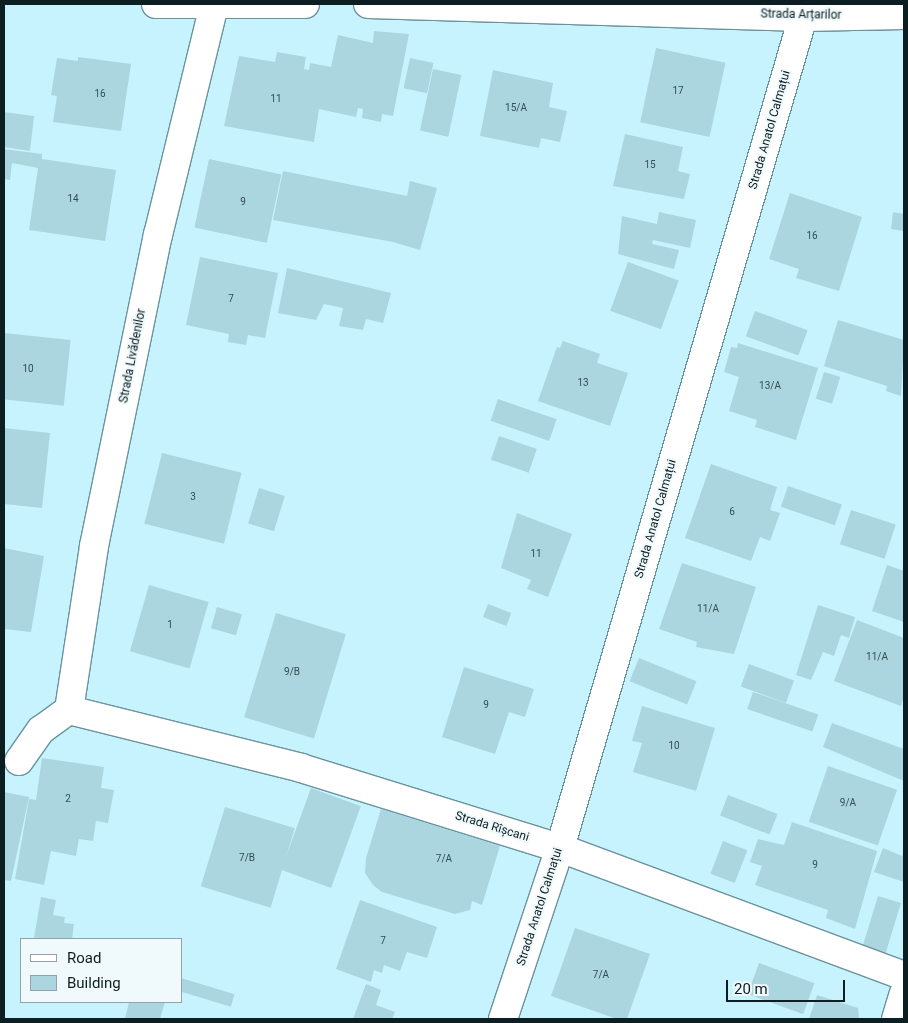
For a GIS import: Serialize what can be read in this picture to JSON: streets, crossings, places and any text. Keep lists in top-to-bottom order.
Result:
{
  "streets": {
    "street": [
      "Strada Arțarilor",
      "Strada Anatol Calmațui",
      "Strada Livădenilor",
      "Strada Rîșcani"
    ]
  },
  "crossings": [
    ["Strada Arțarilor", "Strada Anatol Calmațui"],
    ["Strada Anatol Calmațui", "Strada Rîșcani"],
    ["Strada Livădenilor", "Strada Rîșcani"]
  ],
  "house_numbers": [
    "17",
    "16",
    "11",
    "15/A",
    "15",
    "14",
    "9",
    "16",
    "7",
    "10",
    "13",
    "13/A",
    "3",
    "6",
    "11",
    "11/A",
    "1",
    "11/A",
    "9/B",
    "9",
    "10",
    "2",
    "9/A",
    "7/B",
    "7/A",
    "9",
    "7",
    "7/A"
  ],
  "legend": ["Road", "Building"],
  "scale_bar": "20 m"
}
